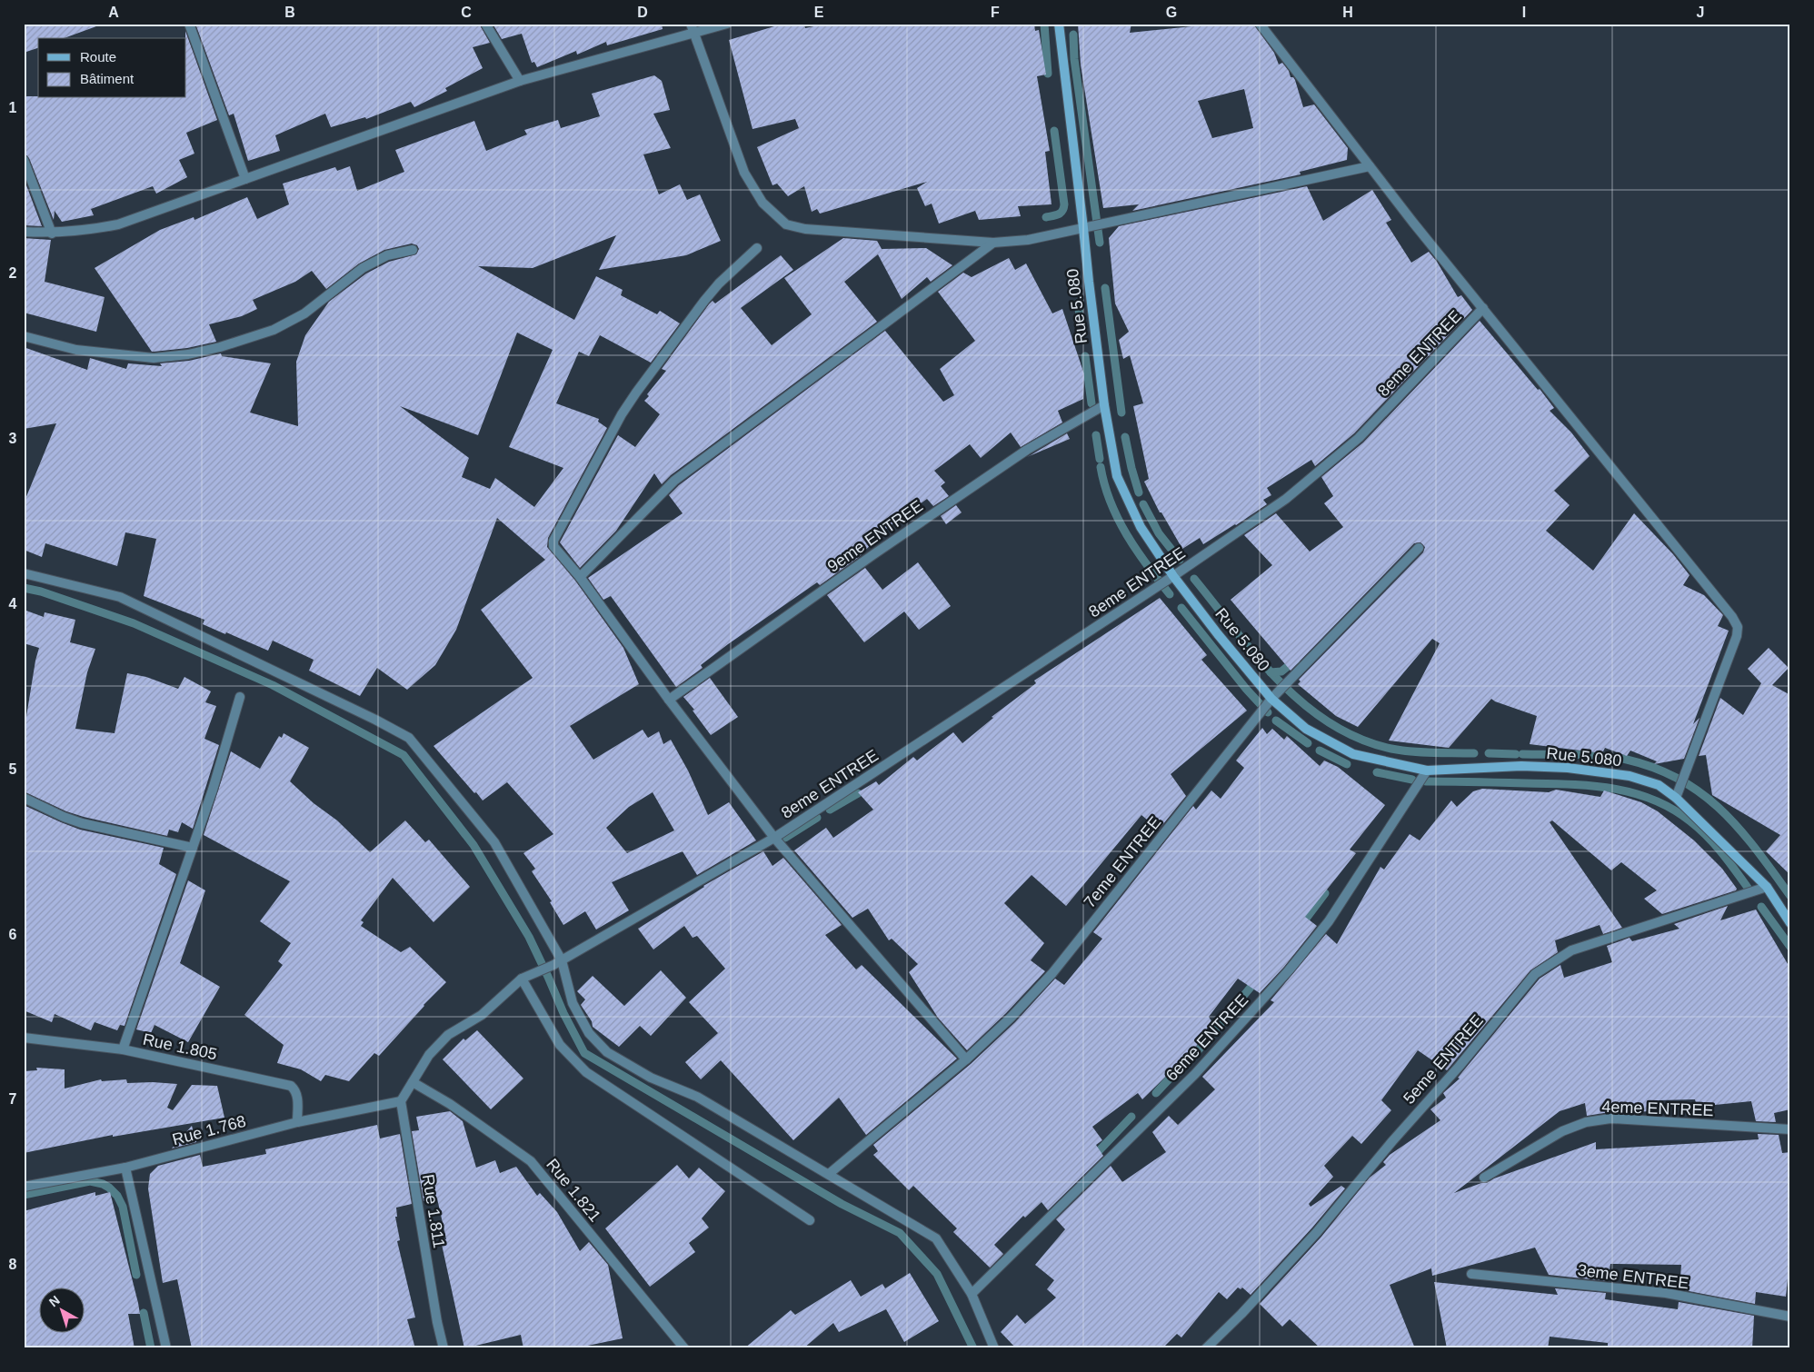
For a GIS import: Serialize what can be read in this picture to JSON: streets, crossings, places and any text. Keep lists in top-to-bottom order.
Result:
{
  "streets": {
    "main road": ["Rue 5.080"],
    "street": [
      "8eme ENTREE",
      "9eme ENTREE",
      "7eme ENTREE",
      "6eme ENTREE",
      "Rue 1.805",
      "5eme ENTREE",
      "4eme ENTREE",
      "Rue 1.768",
      "Rue 1.821",
      "Rue 1.811",
      "3eme ENTREE"
    ]
  },
  "crossings": [
    ["Rue 5.080", "8eme ENTREE"],
    ["Rue 5.080", "9eme ENTREE"],
    ["Rue 5.080", "7eme ENTREE"],
    ["Rue 5.080", "6eme ENTREE"],
    ["Rue 5.080", "5eme ENTREE"],
    ["Rue 1.805", "Rue 1.768"],
    ["Rue 1.768", "Rue 1.811"]
  ],
  "legend": ["Route", "Bâtiment"],
  "north": "top left",
  "grid": {
    "columns": [
      "A",
      "B",
      "C",
      "D",
      "E",
      "F",
      "G",
      "H",
      "I",
      "J"
    ],
    "rows": [
      "1",
      "2",
      "3",
      "4",
      "5",
      "6",
      "7",
      "8"
    ]
  }
}
